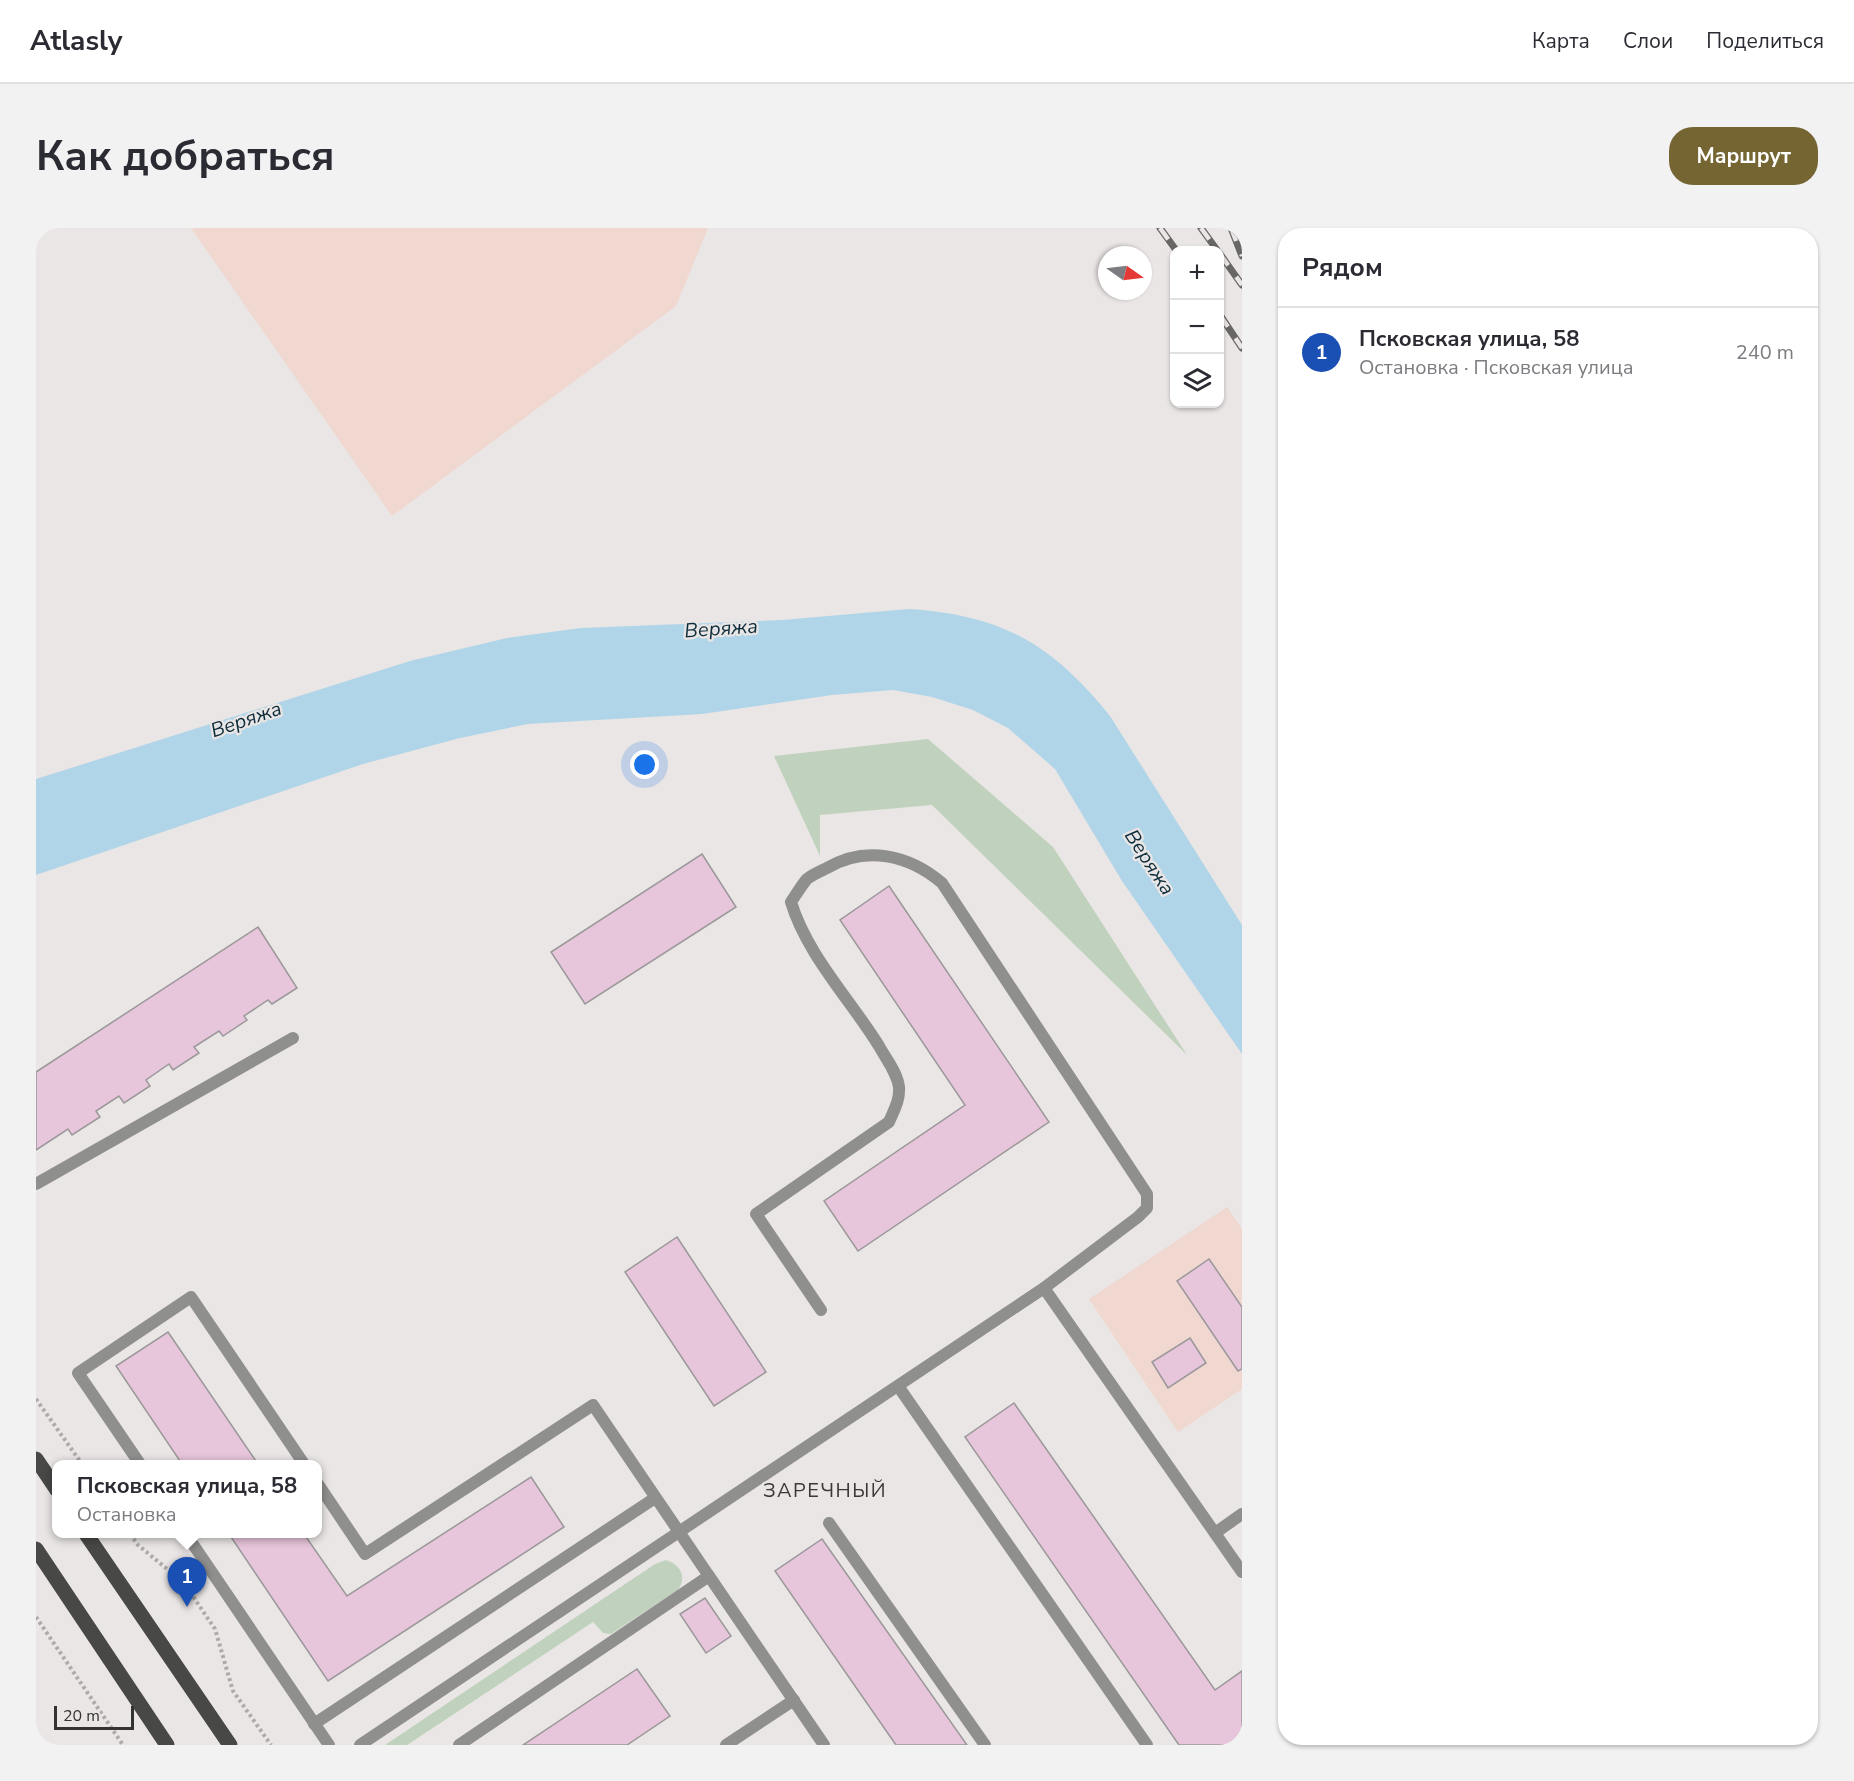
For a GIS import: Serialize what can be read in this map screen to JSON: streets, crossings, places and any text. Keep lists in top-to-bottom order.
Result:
{
  "districts": ["ЗАРЕЧНЫЙ"],
  "water": ["Веряжа"],
  "scale_bar": "20 m",
  "north": "right",
  "page": {
    "header": "Atlasly",
    "nav": ["Карта", "Слои", "Поделиться"],
    "buttons": "Маршрут",
    "title": "Как добраться",
    "heading": "Рядом",
    "map_buttons": ["+", "−"],
    "list": [
      {
        "mark": "1",
        "name": "Псковская улица, 58",
        "note": "Остановка · Псковская улица",
        "value": "240 m"
      }
    ],
    "popup": ["Псковская улица, 58", "Остановка"],
    "pins": "1",
    "scale": "20 m"
  }
}
